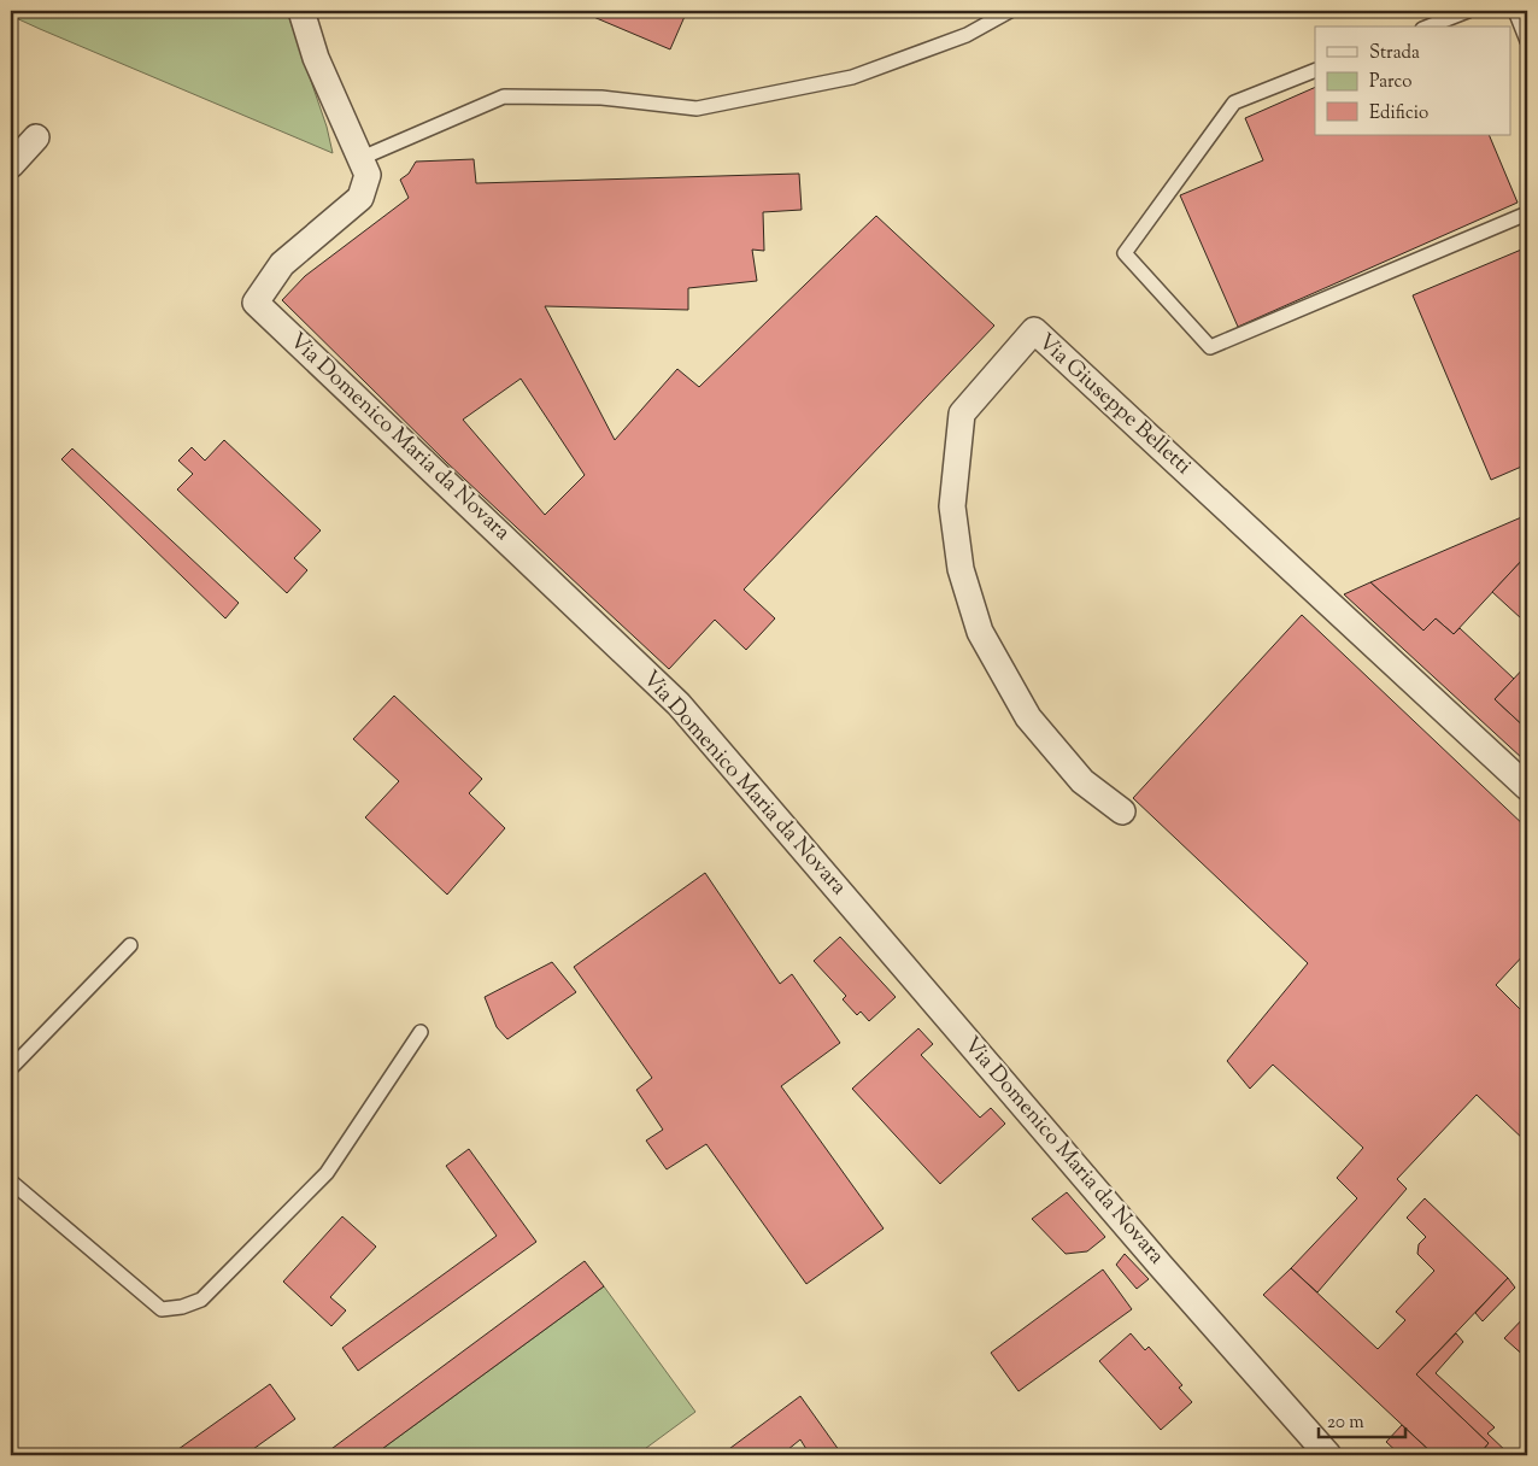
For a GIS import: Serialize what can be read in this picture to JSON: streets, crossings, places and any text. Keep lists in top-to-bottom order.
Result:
{
  "streets": {
    "street": ["Via Giuseppe Belletti", "Via Domenico Maria da Novara"]
  },
  "legend": ["Strada", "Parco", "Edificio"],
  "scale_bar": "20 m"
}
